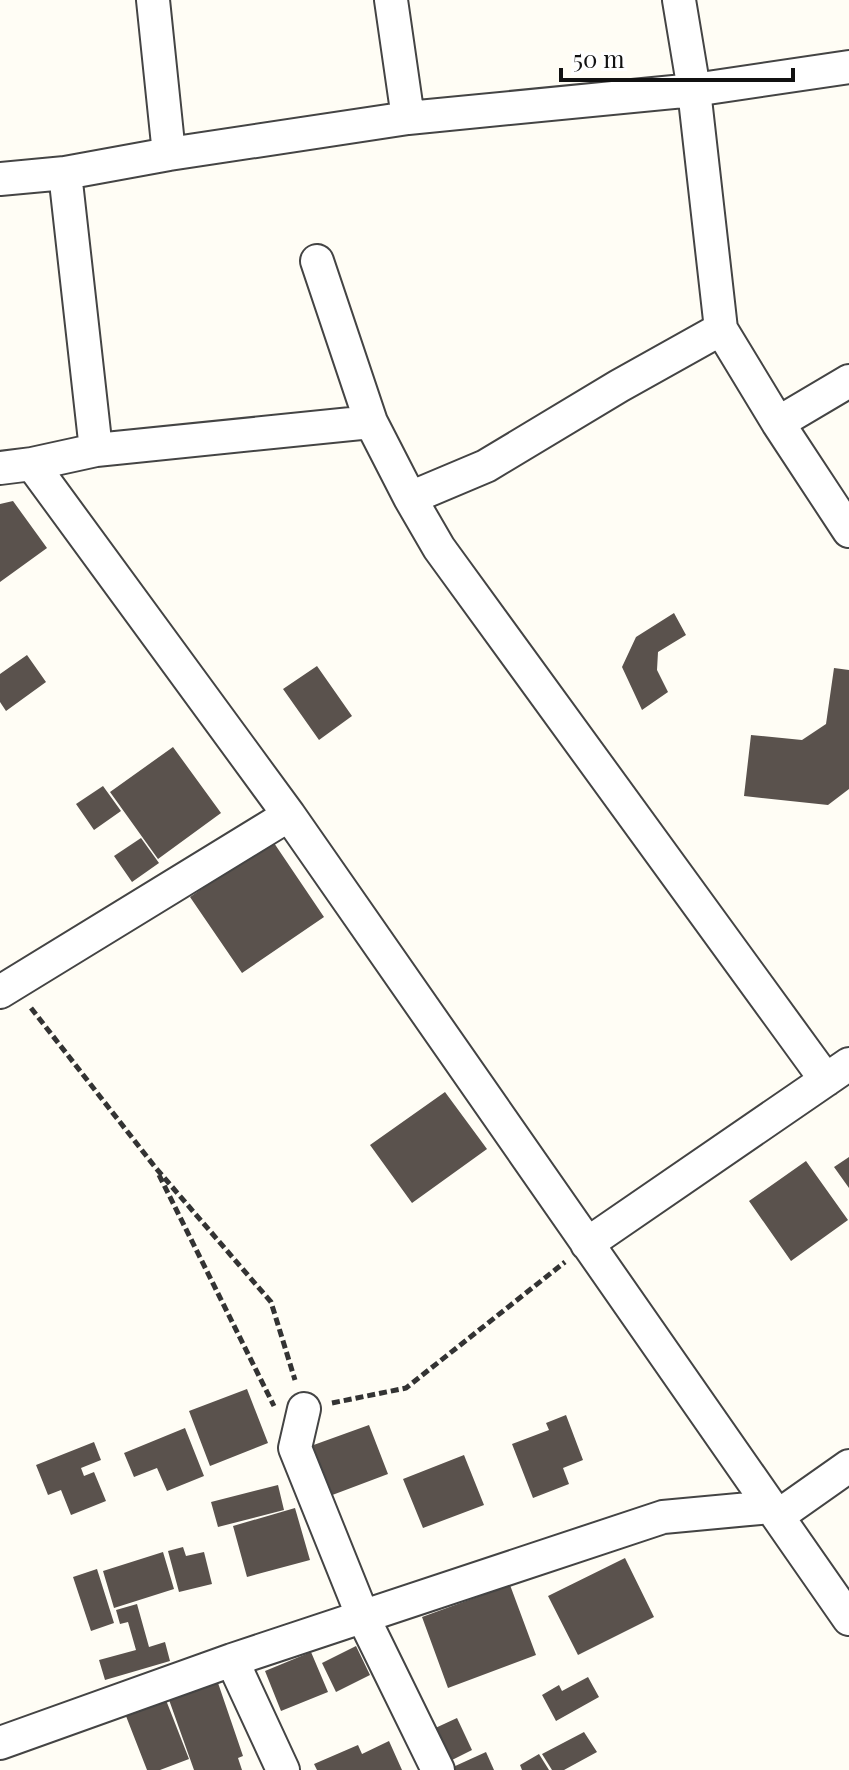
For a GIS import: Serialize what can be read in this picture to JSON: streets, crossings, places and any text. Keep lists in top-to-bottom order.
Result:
{
  "scale_bar": "50 m"
}
